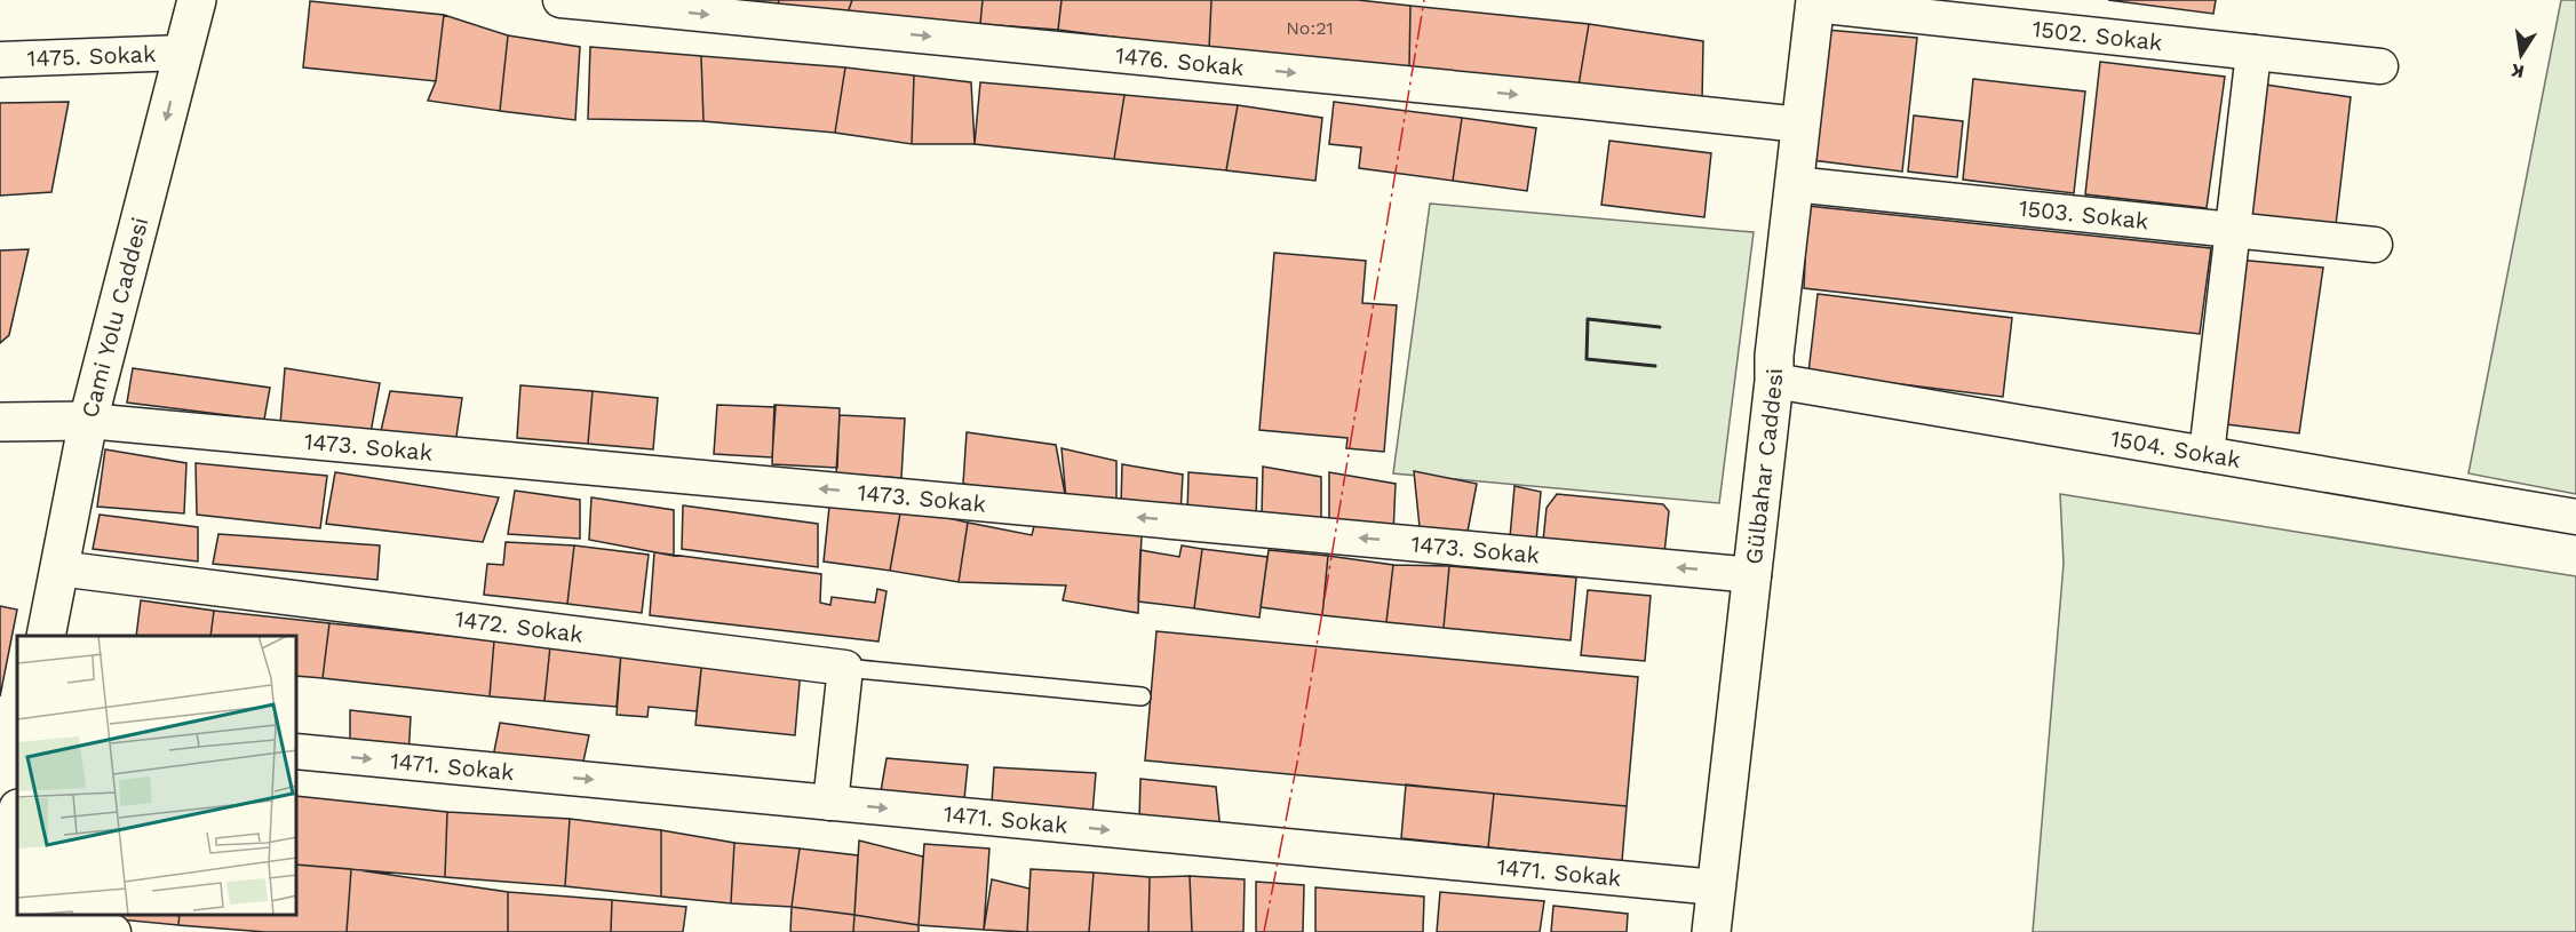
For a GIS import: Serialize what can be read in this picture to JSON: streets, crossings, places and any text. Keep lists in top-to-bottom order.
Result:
{
  "streets": {
    "main road": ["Cami Yolu Caddesi", "Gülbahar Caddesi"],
    "street": [
      "1502. Sokak",
      "1475. Sokak",
      "1476. Sokak",
      "1503. Sokak",
      "1473. Sokak",
      "1504. Sokak",
      "1472. Sokak",
      "1471. Sokak"
    ]
  },
  "crossings": [
    ["1502. Sokak", "Gülbahar Caddesi"],
    ["1475. Sokak", "Cami Yolu Caddesi"],
    ["1476. Sokak", "Gülbahar Caddesi"],
    ["1503. Sokak", "Gülbahar Caddesi"],
    ["Cami Yolu Caddesi", "1473. Sokak"],
    ["Cami Yolu Caddesi", "1472. Sokak"],
    ["1473. Sokak", "Gülbahar Caddesi"],
    ["1504. Sokak", "Gülbahar Caddesi"],
    ["Gülbahar Caddesi", "1471. Sokak"]
  ],
  "one_way": [
    "1476. Sokak",
    "Cami Yolu Caddesi",
    "1473. Sokak",
    "1471. Sokak"
  ],
  "house_numbers": ["No:21"],
  "north": "bottom"
}
